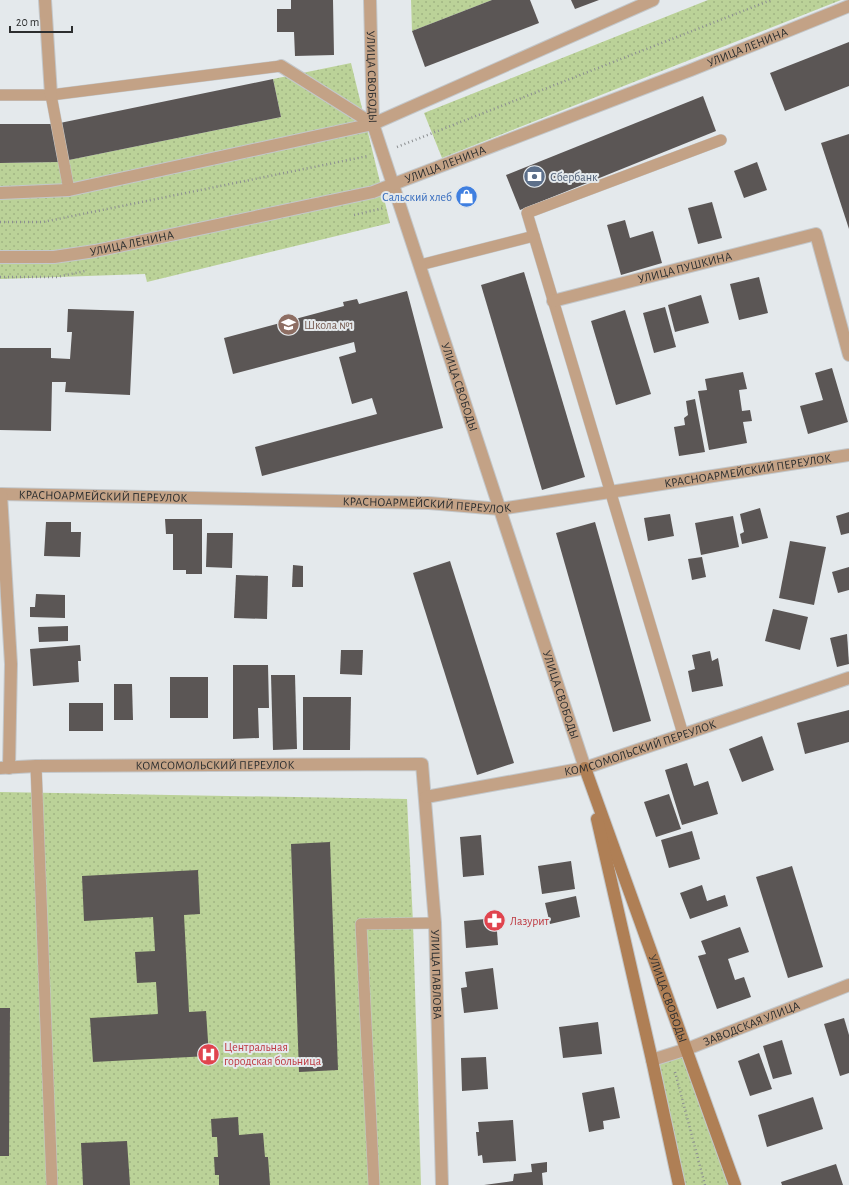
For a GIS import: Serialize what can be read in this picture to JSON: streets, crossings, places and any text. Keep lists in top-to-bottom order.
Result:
{
  "streets": {
    "street": [
      "УЛИЦА ЛЕНИНА",
      "УЛИЦА СВОБОДЫ",
      "УЛИЦА ПУШКИНА",
      "КРАСНОАРМЕЙСКИЙ ПЕРЕУЛОК",
      "КОМСОМОЛЬСКИЙ ПЕРЕУЛОК",
      "УЛИЦА ПАВЛОВА",
      "ЗАВОДСКАЯ УЛИЦА"
    ]
  },
  "crossings": [
    ["УЛИЦА ЛЕНИНА", "УЛИЦА СВОБОДЫ"],
    ["УЛИЦА СВОБОДЫ", "КРАСНОАРМЕЙСКИЙ ПЕРЕУЛОК"],
    ["УЛИЦА СВОБОДЫ", "КОМСОМОЛЬСКИЙ ПЕРЕУЛОК"],
    ["УЛИЦА СВОБОДЫ", "ЗАВОДСКАЯ УЛИЦА"],
    ["КОМСОМОЛЬСКИЙ ПЕРЕУЛОК", "УЛИЦА ПАВЛОВА"]
  ],
  "places": {
    "bank": ["Сбербанк"],
    "shop": ["Сальский хлеб"],
    "school or university": ["Школа №1"],
    "pharmacy": ["Лазурит"],
    "hospital": ["Центральная городская больница"]
  },
  "scale_bar": "20 m"
}
